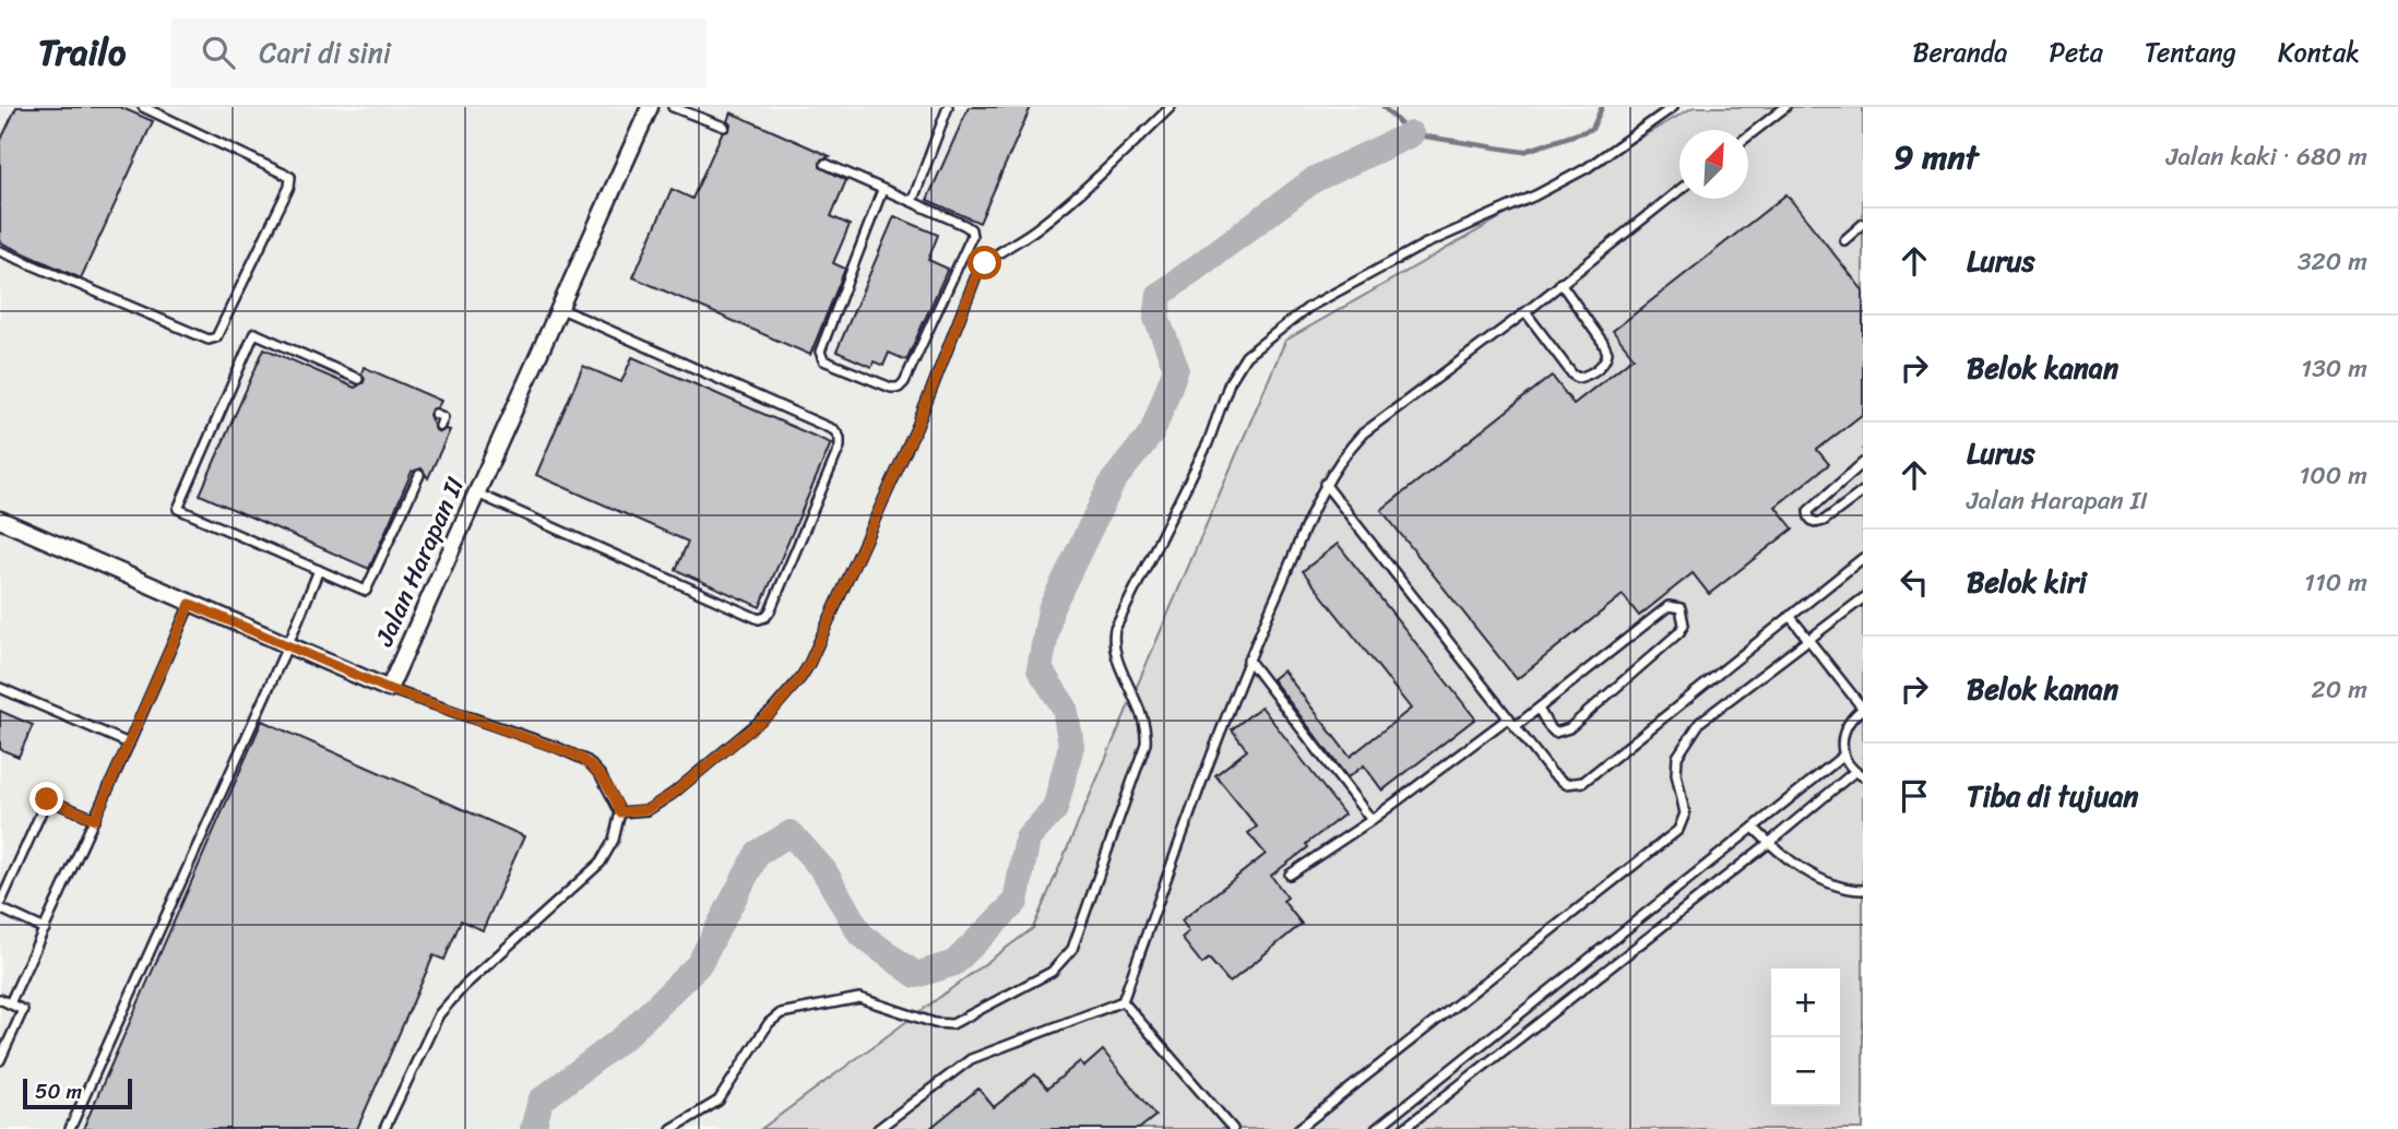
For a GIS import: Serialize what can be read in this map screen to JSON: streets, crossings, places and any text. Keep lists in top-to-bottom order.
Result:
{
  "streets": {
    "street": ["Jalan Harapan II"]
  },
  "scale_bar": "50 m",
  "north": "top right",
  "page": {
    "header": "Trailo",
    "search": "Cari di sini",
    "nav": [
      "Beranda",
      "Peta",
      "Tentang",
      "Kontak"
    ],
    "heading": ["9 mnt", "Jalan kaki · 680 m"],
    "list": [
      ["Lurus", "320 m"],
      ["Belok kanan", "130 m"],
      ["Lurus", "Jalan Harapan II", "100 m"],
      ["Belok kiri", "110 m"],
      ["Belok kanan", "20 m"],
      "Tiba di tujuan"
    ],
    "map_buttons": ["+", "−"],
    "scale": "50 m"
  }
}
